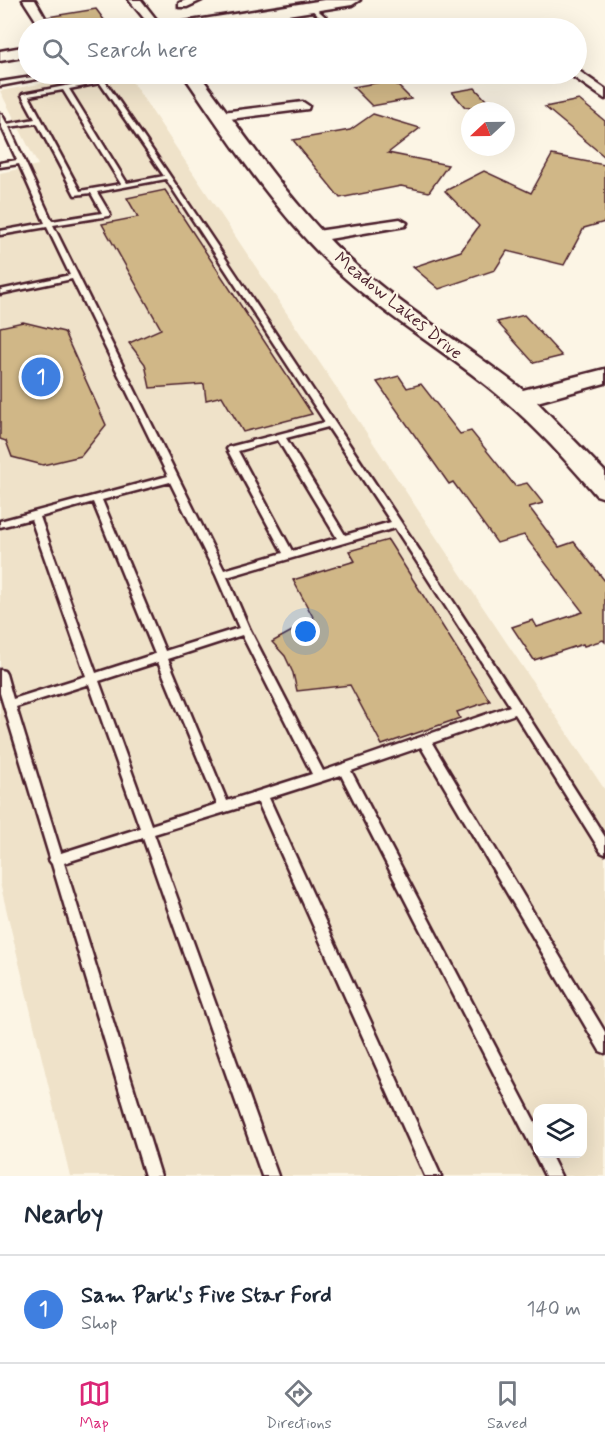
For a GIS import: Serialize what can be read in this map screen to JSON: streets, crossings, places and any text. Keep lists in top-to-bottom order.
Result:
{
  "streets": {
    "street": ["Meadow Lakes Drive"]
  },
  "north": "left",
  "page": {
    "search": "Search here",
    "pins": "1",
    "heading": "Nearby",
    "list": [
      {
        "mark": "1",
        "name": "Sam Park's Five Star Ford",
        "note": "Shop",
        "value": "140 m"
      }
    ],
    "nav": ["Map", "Directions", "Saved"]
  }
}
